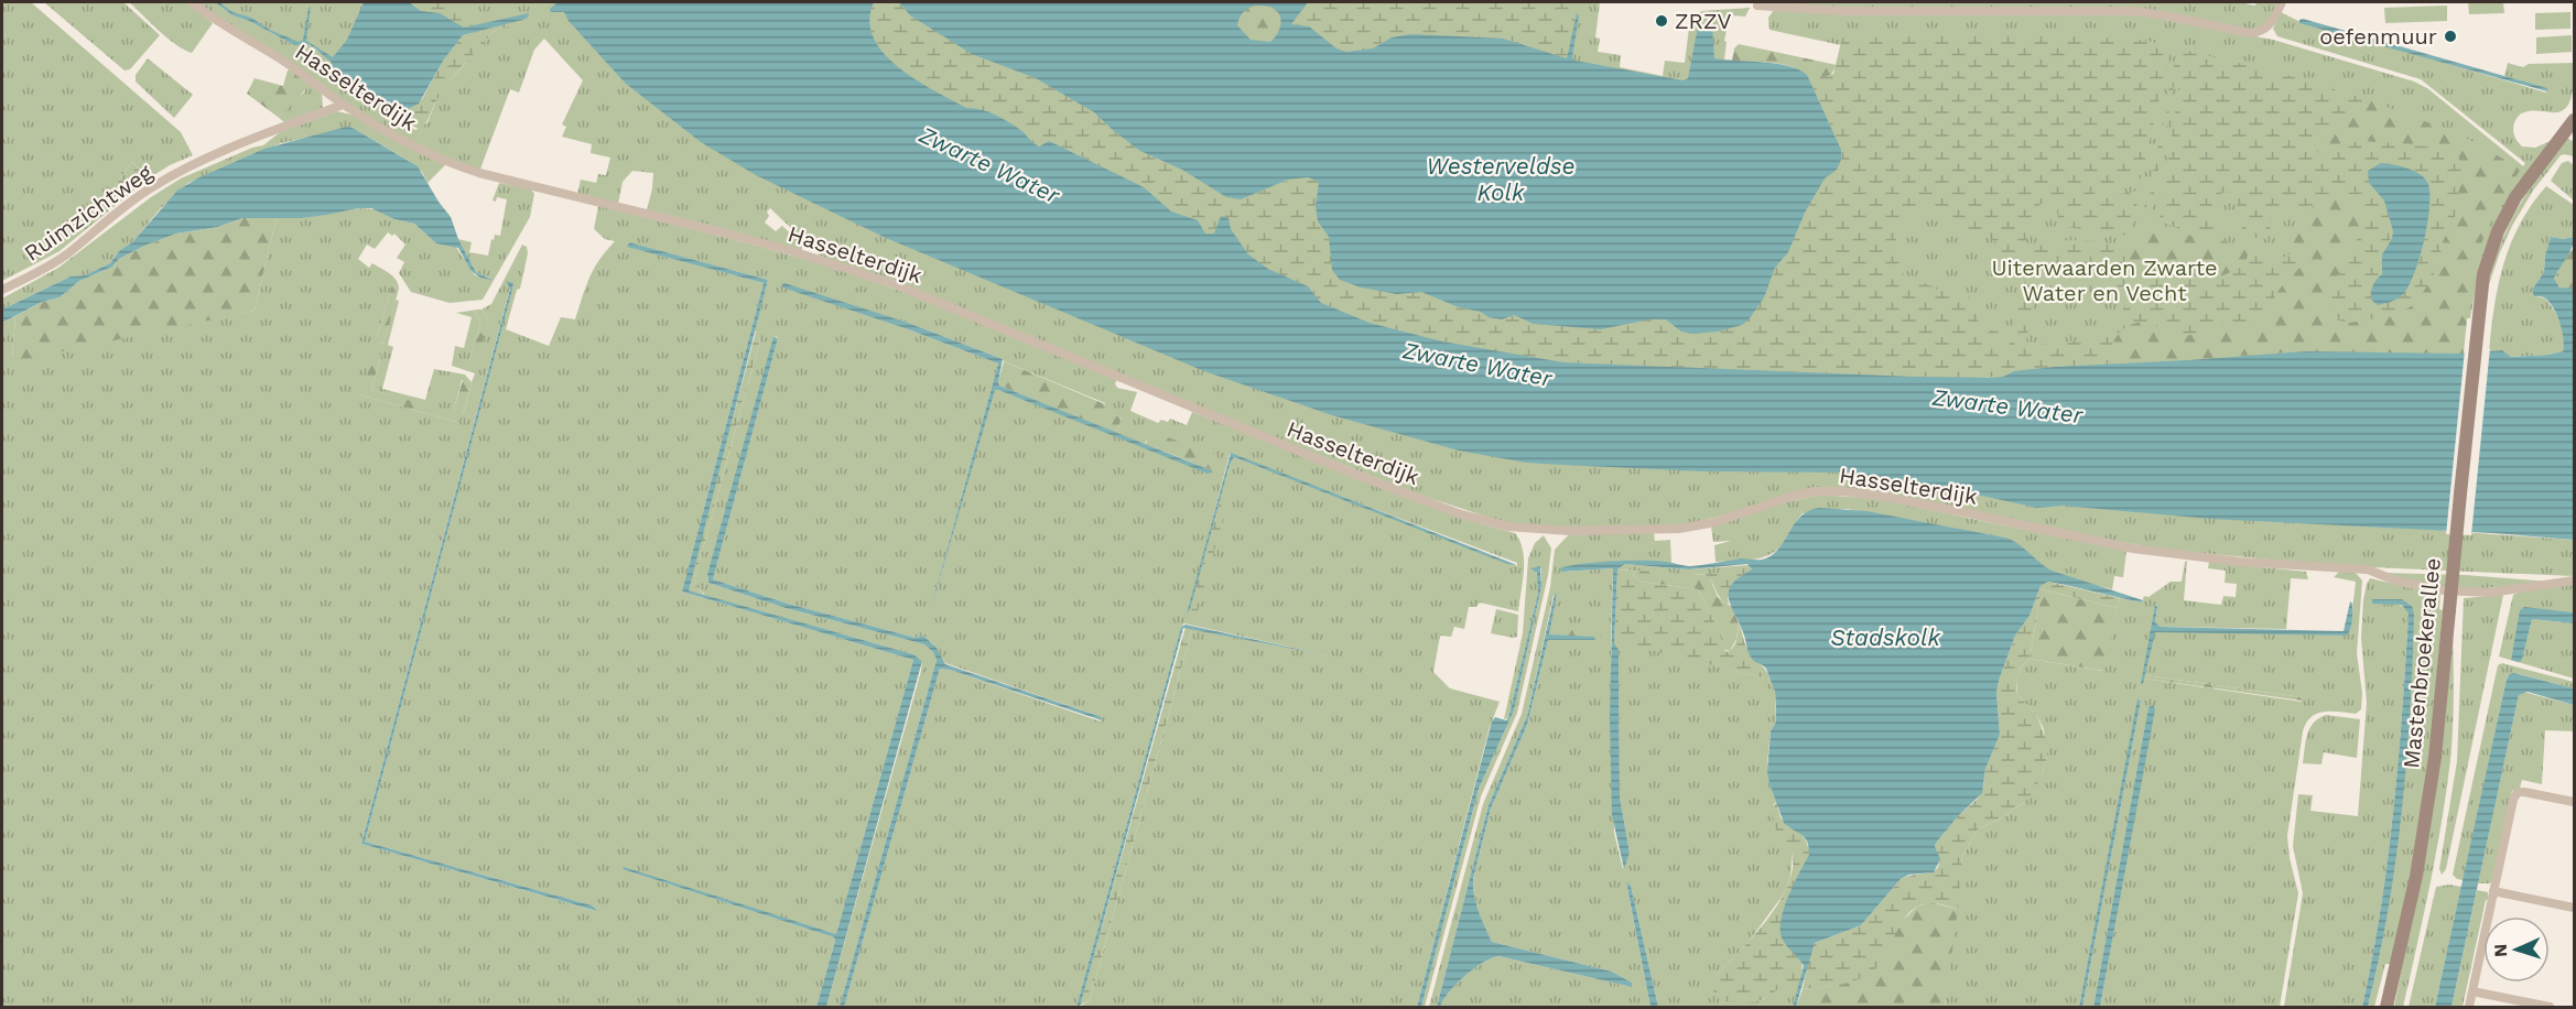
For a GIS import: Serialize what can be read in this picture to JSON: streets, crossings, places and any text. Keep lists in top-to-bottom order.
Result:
{
  "streets": {
    "main road": ["Mastenbroekerallee"],
    "street": ["Hasselterdijk", "Ruimzichtweg"]
  },
  "crossings": [
    ["Hasselterdijk", "Ruimzichtweg"]
  ],
  "water": ["Zwarte Water", "Westerveldse Kolk", "Stadskolk"],
  "parks": ["Uiterwaarden Zwarte Water en Vecht"],
  "places": ["ZRZV", "oefenmuur"],
  "north": "left"
}
